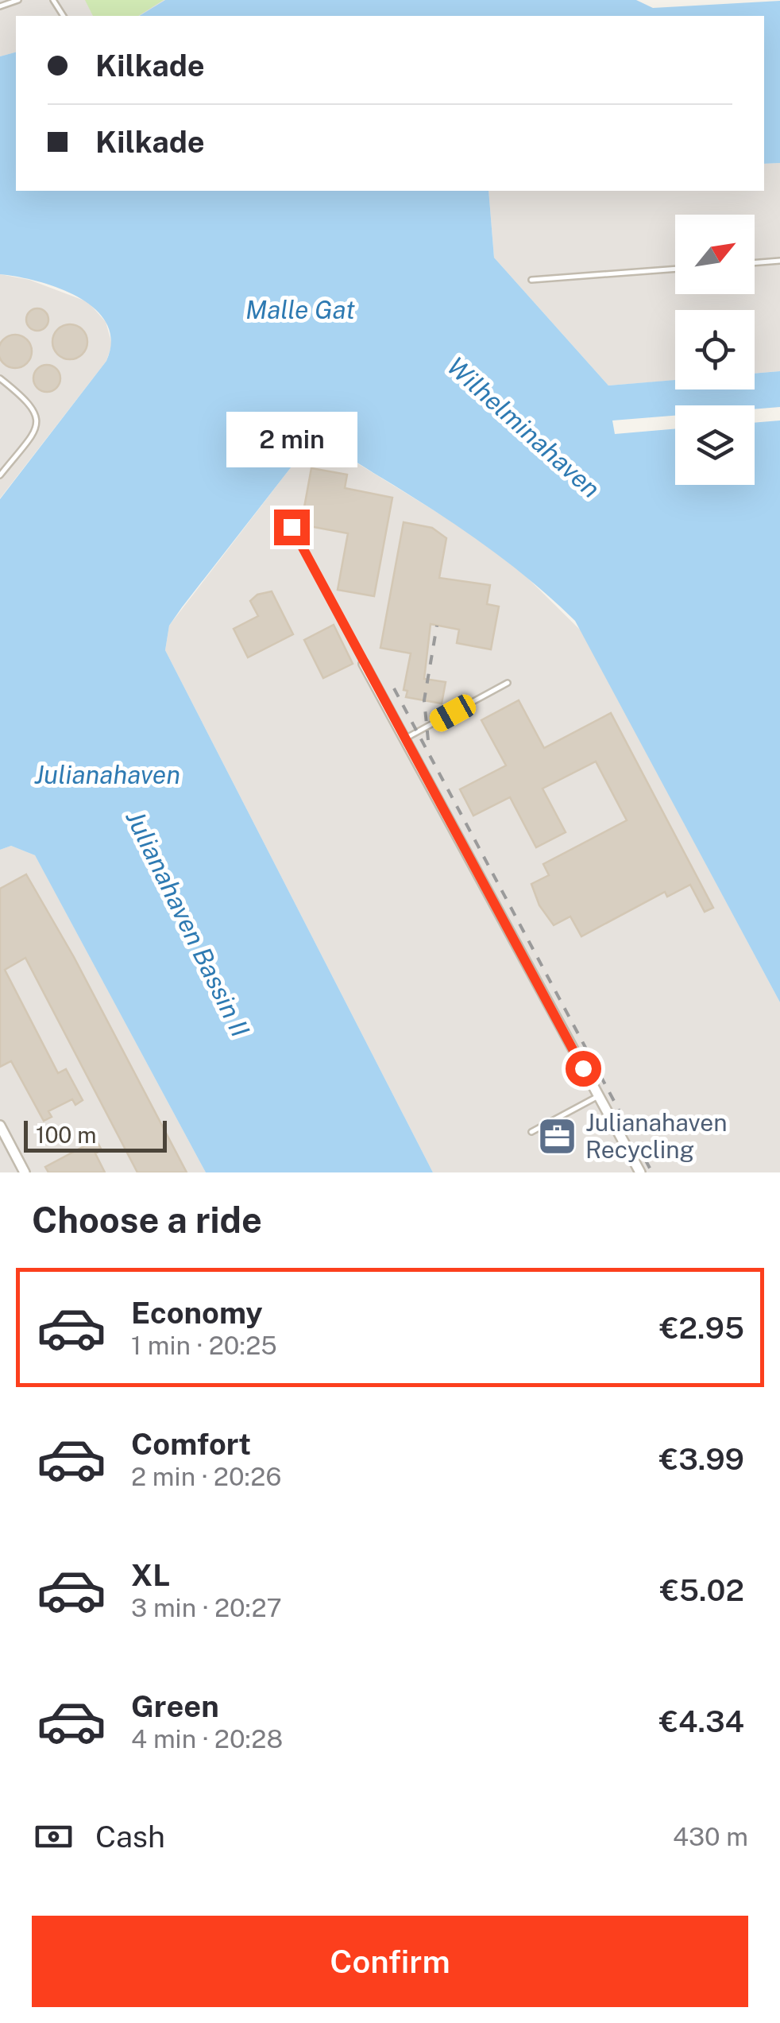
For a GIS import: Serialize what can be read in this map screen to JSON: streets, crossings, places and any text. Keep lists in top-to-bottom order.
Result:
{
  "water": [
    "Malle Gat",
    "Wilhelminahaven",
    "Julianahaven",
    "Julianahaven Bassin II"
  ],
  "places": {
    "office": ["Julianahaven Recycling"]
  },
  "scale_bar": "100 m",
  "north": "top right",
  "page": {
    "banner": ["Kilkade", "Kilkade"],
    "bubble": "2 min",
    "scale": "100 m",
    "heading": "Choose a ride",
    "list": [
      {
        "name": "Economy",
        "note": "1 min · 20:25",
        "value": "€2.95"
      },
      {
        "name": "Comfort",
        "note": "2 min · 20:26",
        "value": "€3.99"
      },
      {
        "name": "XL",
        "note": "3 min · 20:27",
        "value": "€5.02"
      },
      {
        "name": "Green",
        "note": "4 min · 20:28",
        "value": "€4.34"
      }
    ],
    "pay": ["Cash", "430 m"],
    "buttons": "Confirm"
  }
}
